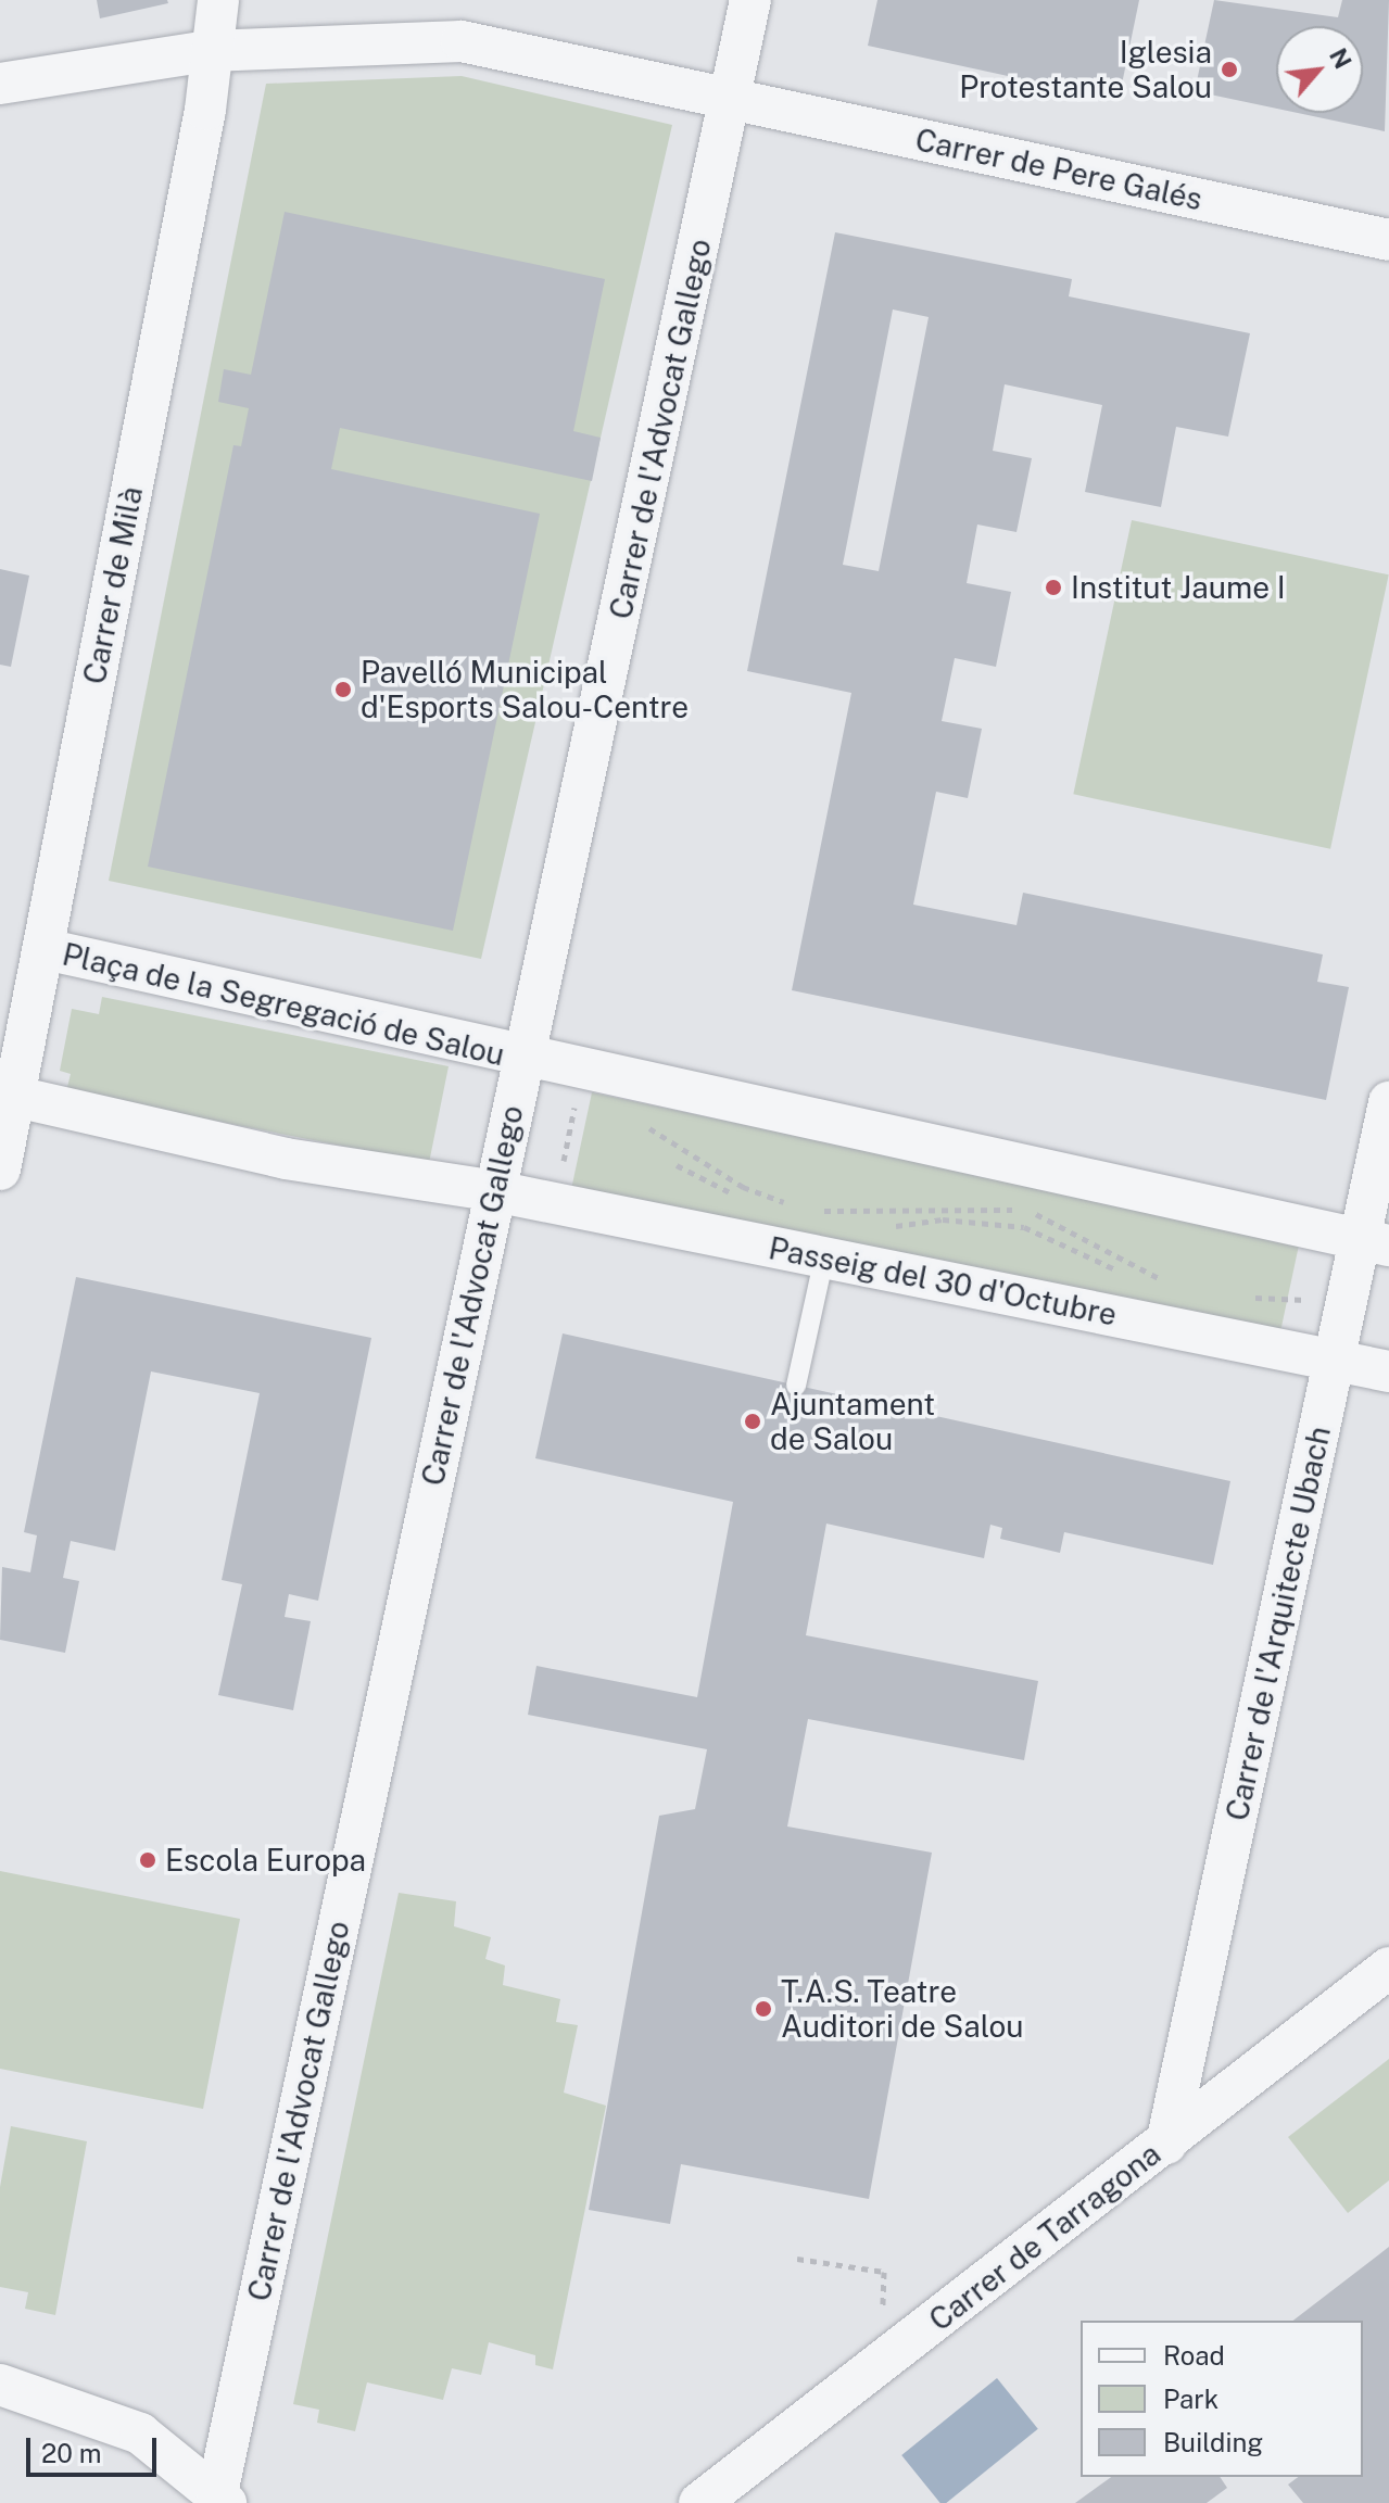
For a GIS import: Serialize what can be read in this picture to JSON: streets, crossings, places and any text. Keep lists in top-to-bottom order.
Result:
{
  "streets": {
    "street": [
      "Carrer de Pere Galés",
      "Carrer de l'Advocat Gallego",
      "Carrer de Milà",
      "Plaça de la Segregació de Salou",
      "Passeig del 30 d'Octubre",
      "Carrer de l'Arquitecte Ubach",
      "Carrer de Tarragona"
    ]
  },
  "crossings": [
    ["Carrer de Pere Galés", "Carrer de l'Advocat Gallego"],
    ["Carrer de Pere Galés", "Carrer de Milà"],
    ["Carrer de l'Advocat Gallego", "Plaça de la Segregació de Salou"],
    ["Carrer de l'Advocat Gallego", "Passeig del 30 d'Octubre"],
    ["Carrer de Milà", "Plaça de la Segregació de Salou"],
    ["Passeig del 30 d'Octubre", "Carrer de l'Arquitecte Ubach"],
    ["Carrer de l'Arquitecte Ubach", "Carrer de Tarragona"]
  ],
  "places": [
    "Iglesia Protestante Salou",
    "Institut Jaume I",
    "Pavelló Municipal d'Esports Salou-Centre",
    "Ajuntament de Salou",
    "Escola Europa",
    "T.A.S. Teatre Auditori de Salou"
  ],
  "legend": ["Road", "Park", "Building"],
  "scale_bar": "20 m",
  "north": "top right"
}
